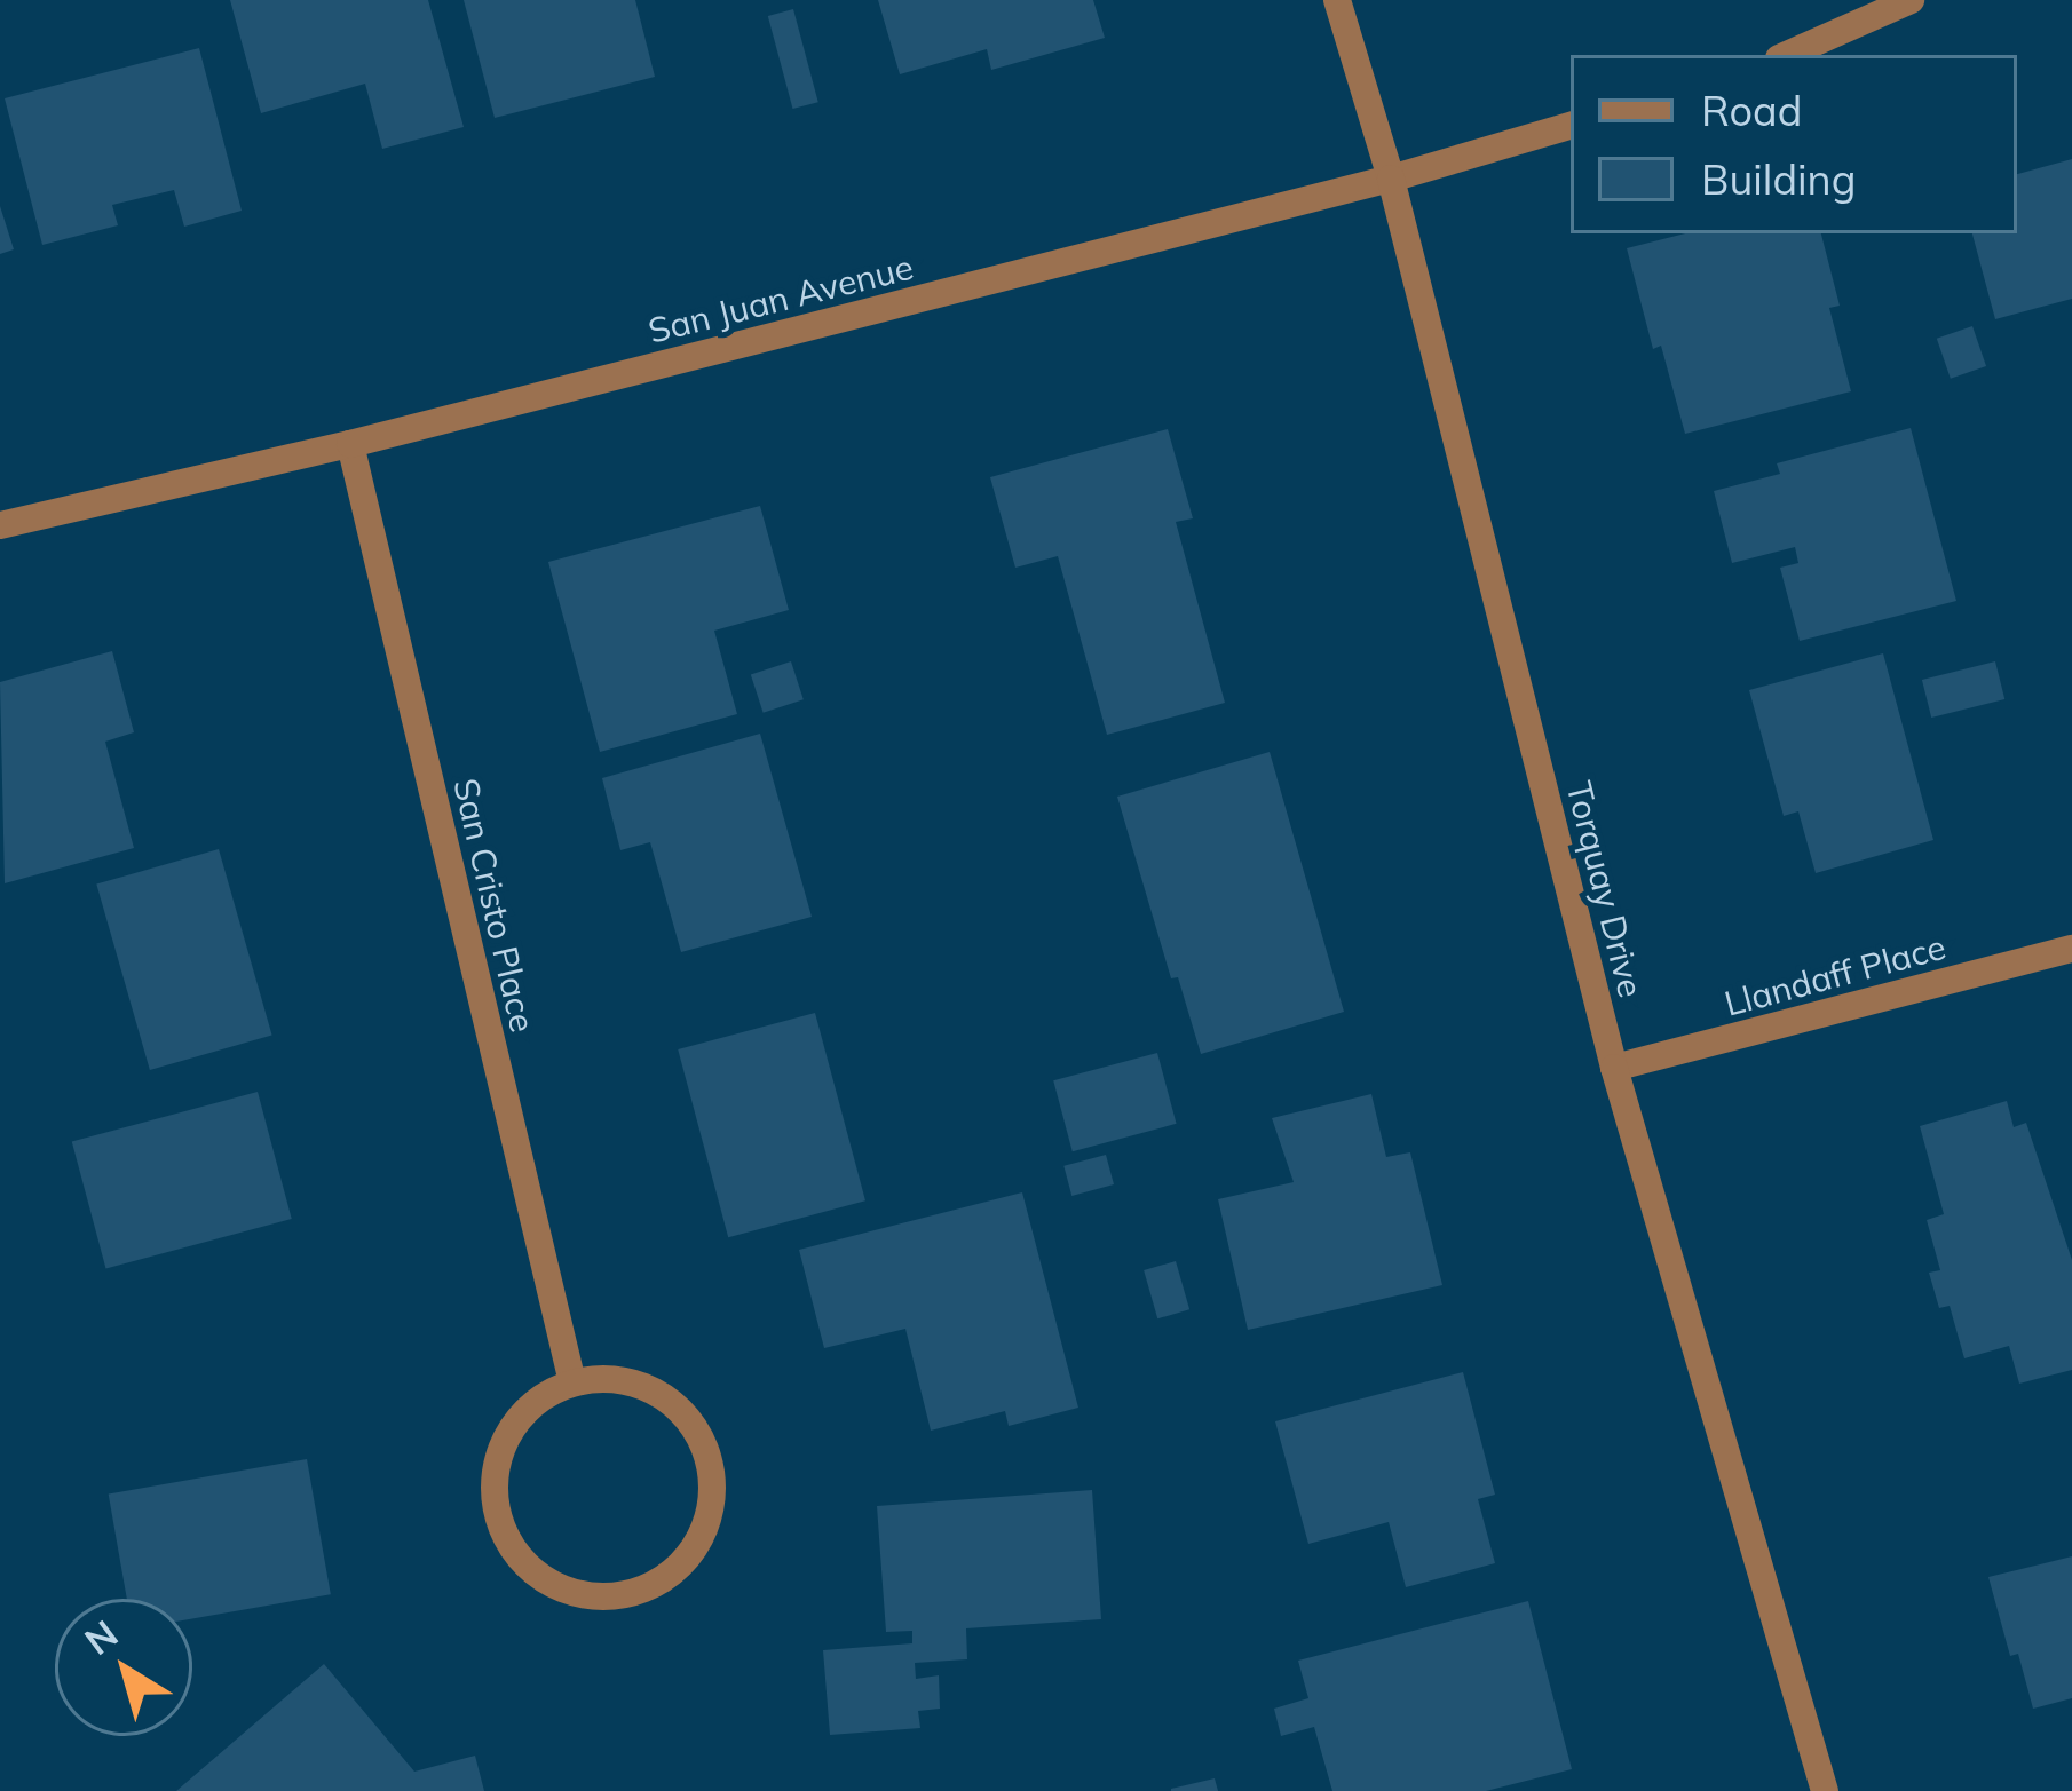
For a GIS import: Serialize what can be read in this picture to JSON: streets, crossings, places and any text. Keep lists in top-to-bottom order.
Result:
{
  "streets": {
    "street": [
      "San Juan Avenue",
      "Torquay Drive",
      "San Cristo Place",
      "Llandaff Place"
    ]
  },
  "crossings": [
    ["San Juan Avenue", "Torquay Drive"],
    ["San Juan Avenue", "San Cristo Place"],
    ["Torquay Drive", "Llandaff Place"]
  ],
  "legend": ["Road", "Building"],
  "north": "top left"
}
